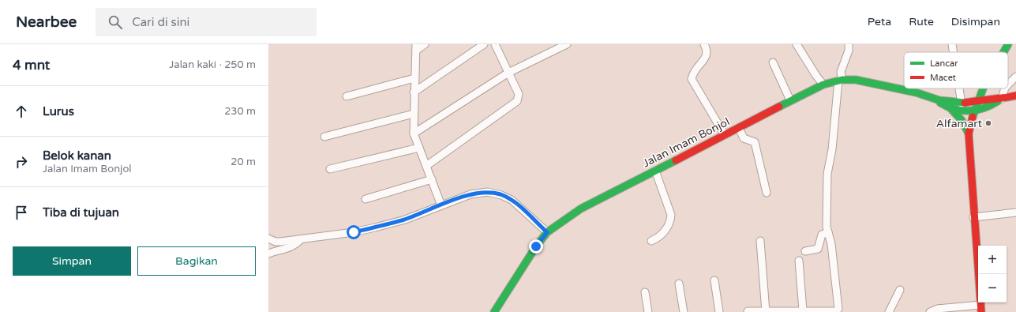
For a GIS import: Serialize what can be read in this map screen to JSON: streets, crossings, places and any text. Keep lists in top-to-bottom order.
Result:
{
  "streets": {
    "main road": ["Jalan Imam Bonjol"]
  },
  "places": ["Alfamart"],
  "legend": ["Lancar", "Macet"],
  "page": {
    "header": "Nearbee",
    "search": "Cari di sini",
    "nav": ["Peta", "Rute", "Disimpan"],
    "heading": ["4 mnt", "Jalan kaki · 250 m"],
    "list": [
      ["Lurus", "230 m"],
      ["Belok kanan", "Jalan Imam Bonjol", "20 m"],
      "Tiba di tujuan"
    ],
    "buttons": ["Simpan", "Bagikan"],
    "map_buttons": ["+", "−"]
  }
}
